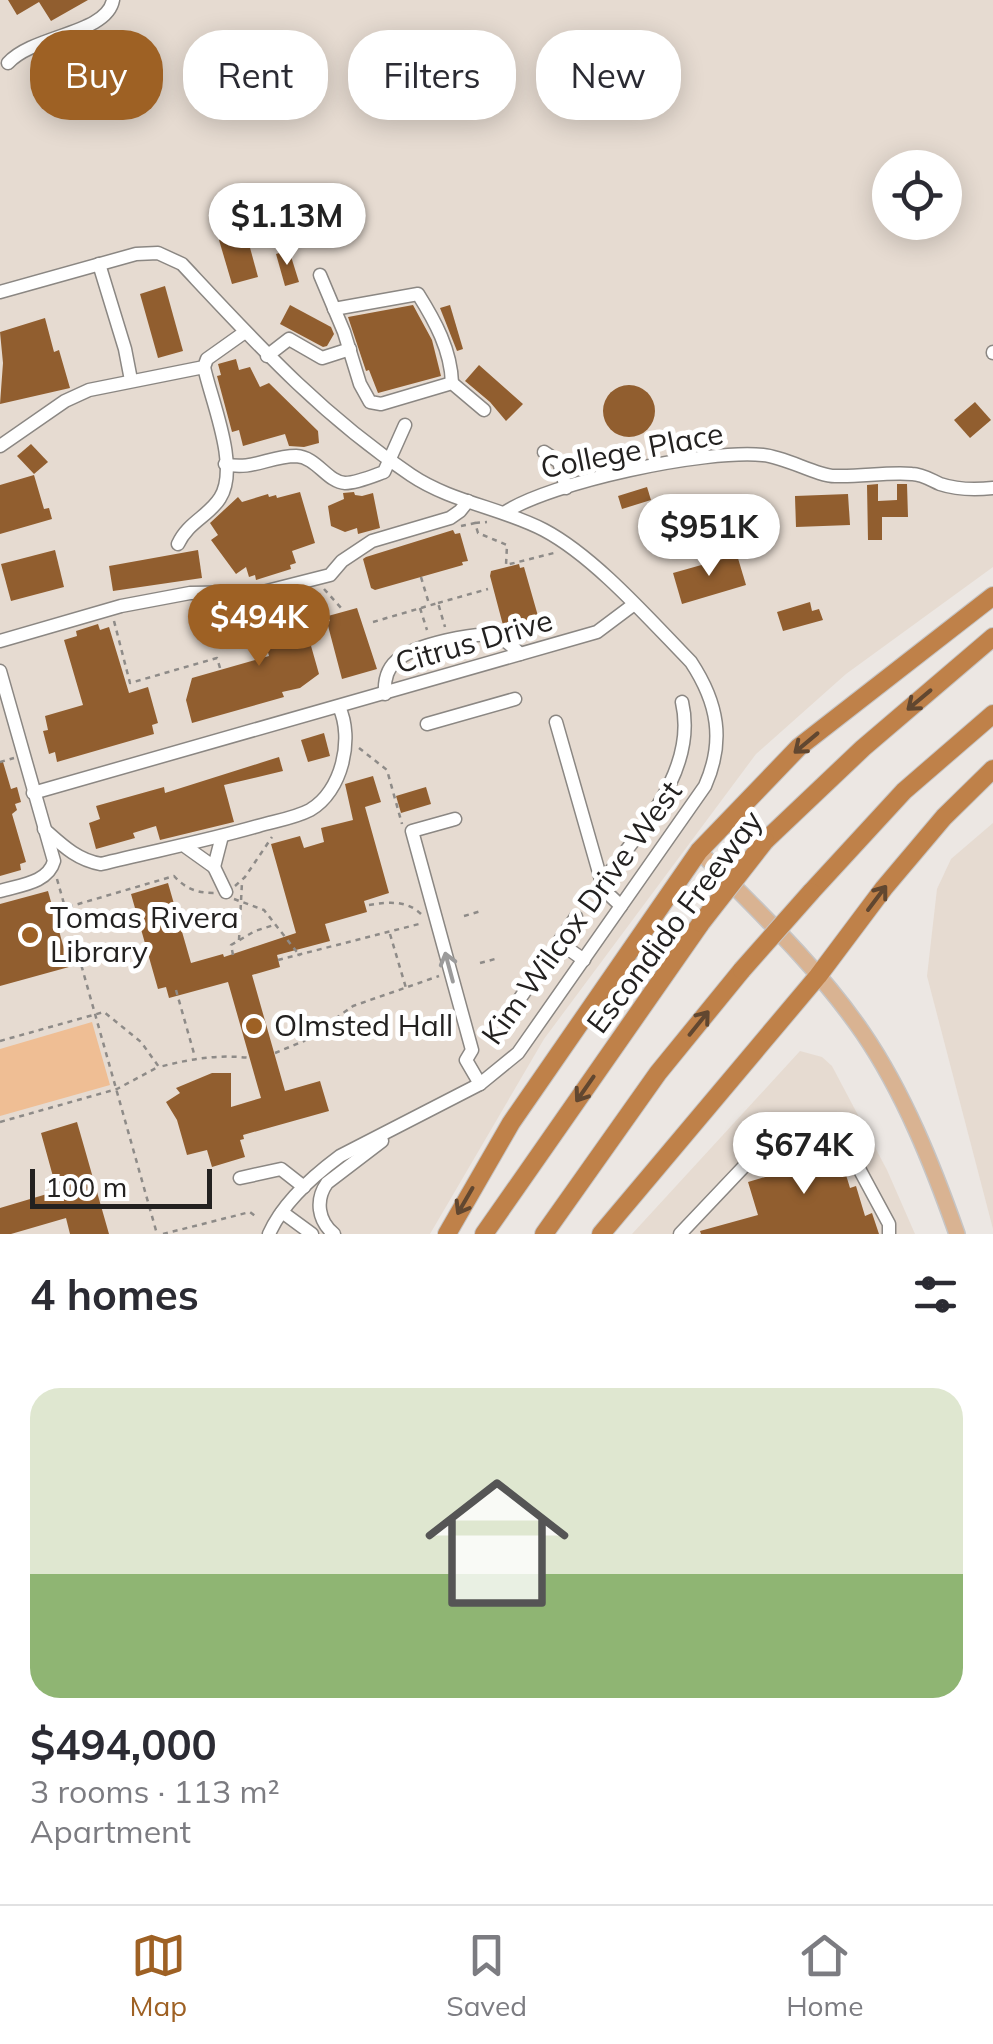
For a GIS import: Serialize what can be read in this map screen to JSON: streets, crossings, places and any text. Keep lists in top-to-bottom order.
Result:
{
  "streets": {
    "highway": ["Escondido Freeway"],
    "street": ["College Place", "Citrus Drive", "Kim Wilcox Drive West"]
  },
  "crossings": [
    ["Citrus Drive", "Kim Wilcox Drive West"]
  ],
  "places": ["Tomas Rivera Library", "Olmsted Hall"],
  "scale_bar": "100 m",
  "page": {
    "chip": [
      "Buy",
      "Rent",
      "Filters",
      "New"
    ],
    "price": [
      "$1.13M",
      "$951K",
      "$494K",
      "$674K"
    ],
    "scale": "100 m",
    "heading": "4 homes",
    "list": [
      {
        "name": "$494,000",
        "note": "3 rooms · 113 m² · Apartment"
      }
    ],
    "tabs": ["Map", "Saved", "Home"]
  }
}
